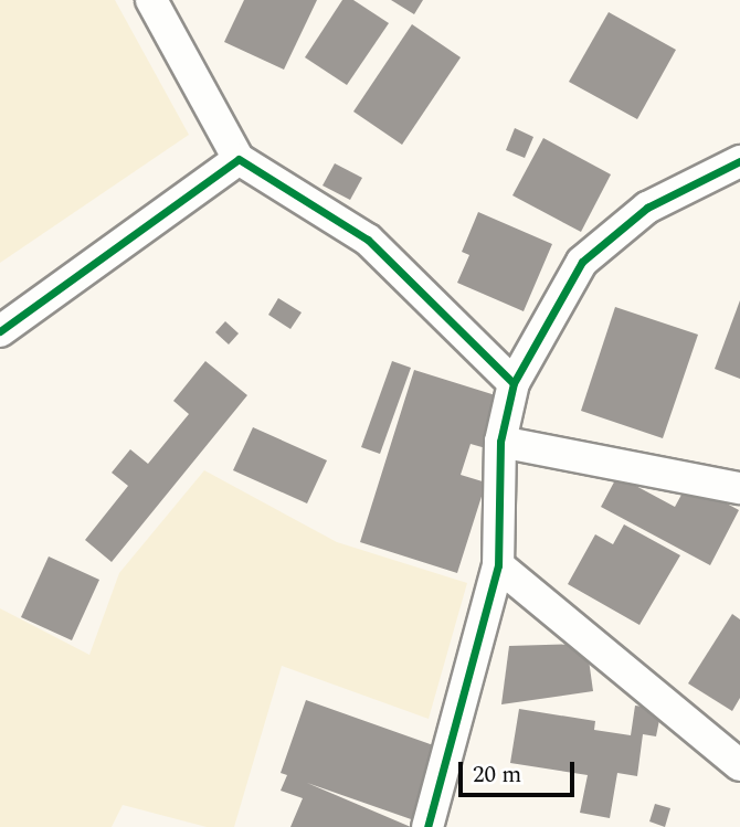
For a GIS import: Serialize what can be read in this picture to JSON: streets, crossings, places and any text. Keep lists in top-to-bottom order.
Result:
{
  "scale_bar": "20 m"
}
